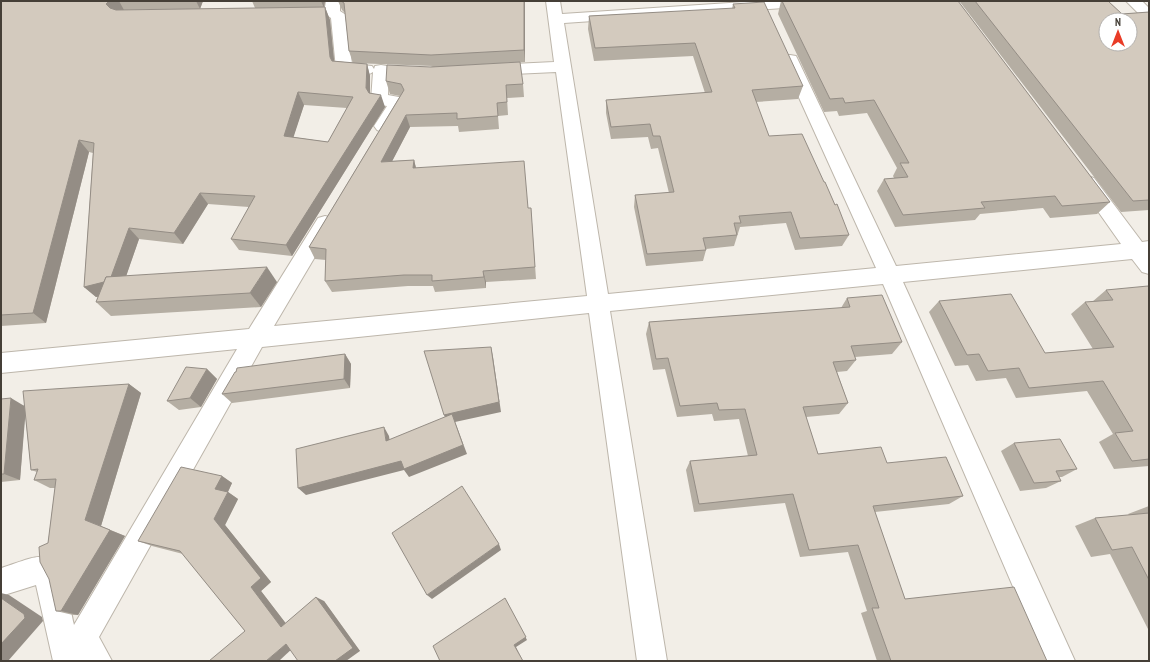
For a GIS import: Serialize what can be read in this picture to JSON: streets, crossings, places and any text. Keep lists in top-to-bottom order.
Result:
{
  "north": "top"
}
